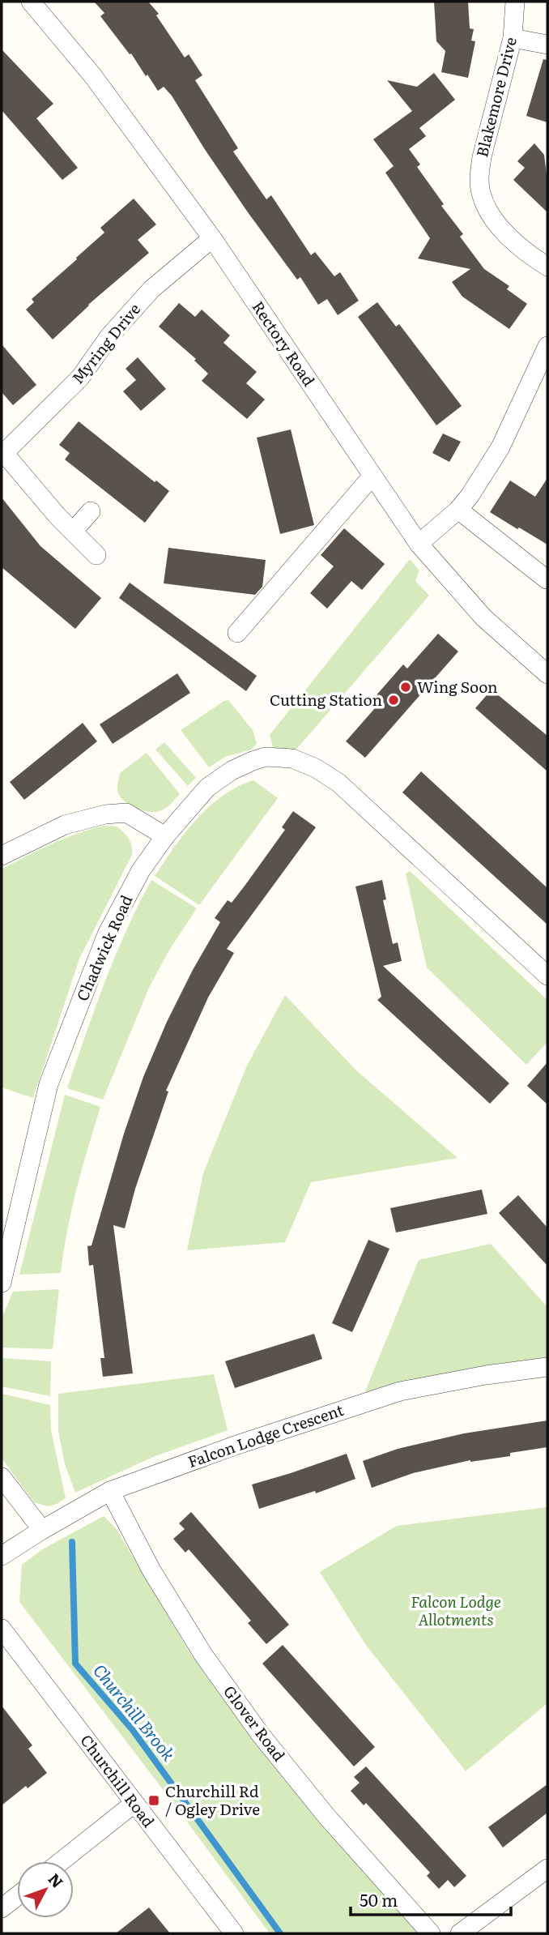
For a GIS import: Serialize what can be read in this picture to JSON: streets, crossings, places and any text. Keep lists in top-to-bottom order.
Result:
{
  "streets": {
    "street": [
      "Blakemore Drive",
      "Myring Drive",
      "Rectory Road",
      "Chadwick Road",
      "Falcon Lodge Crescent",
      "Glover Road",
      "Churchill Road"
    ]
  },
  "crossings": [
    ["Myring Drive", "Rectory Road"],
    ["Falcon Lodge Crescent", "Glover Road"]
  ],
  "water": ["Churchill Brook"],
  "parks": ["Falcon Lodge Allotments"],
  "places": {
    "other": ["Wing Soon", "Cutting Station"],
    "transit": ["Churchill Rd / Ogley Drive"]
  },
  "scale_bar": "50 m",
  "north": "top right"
}
